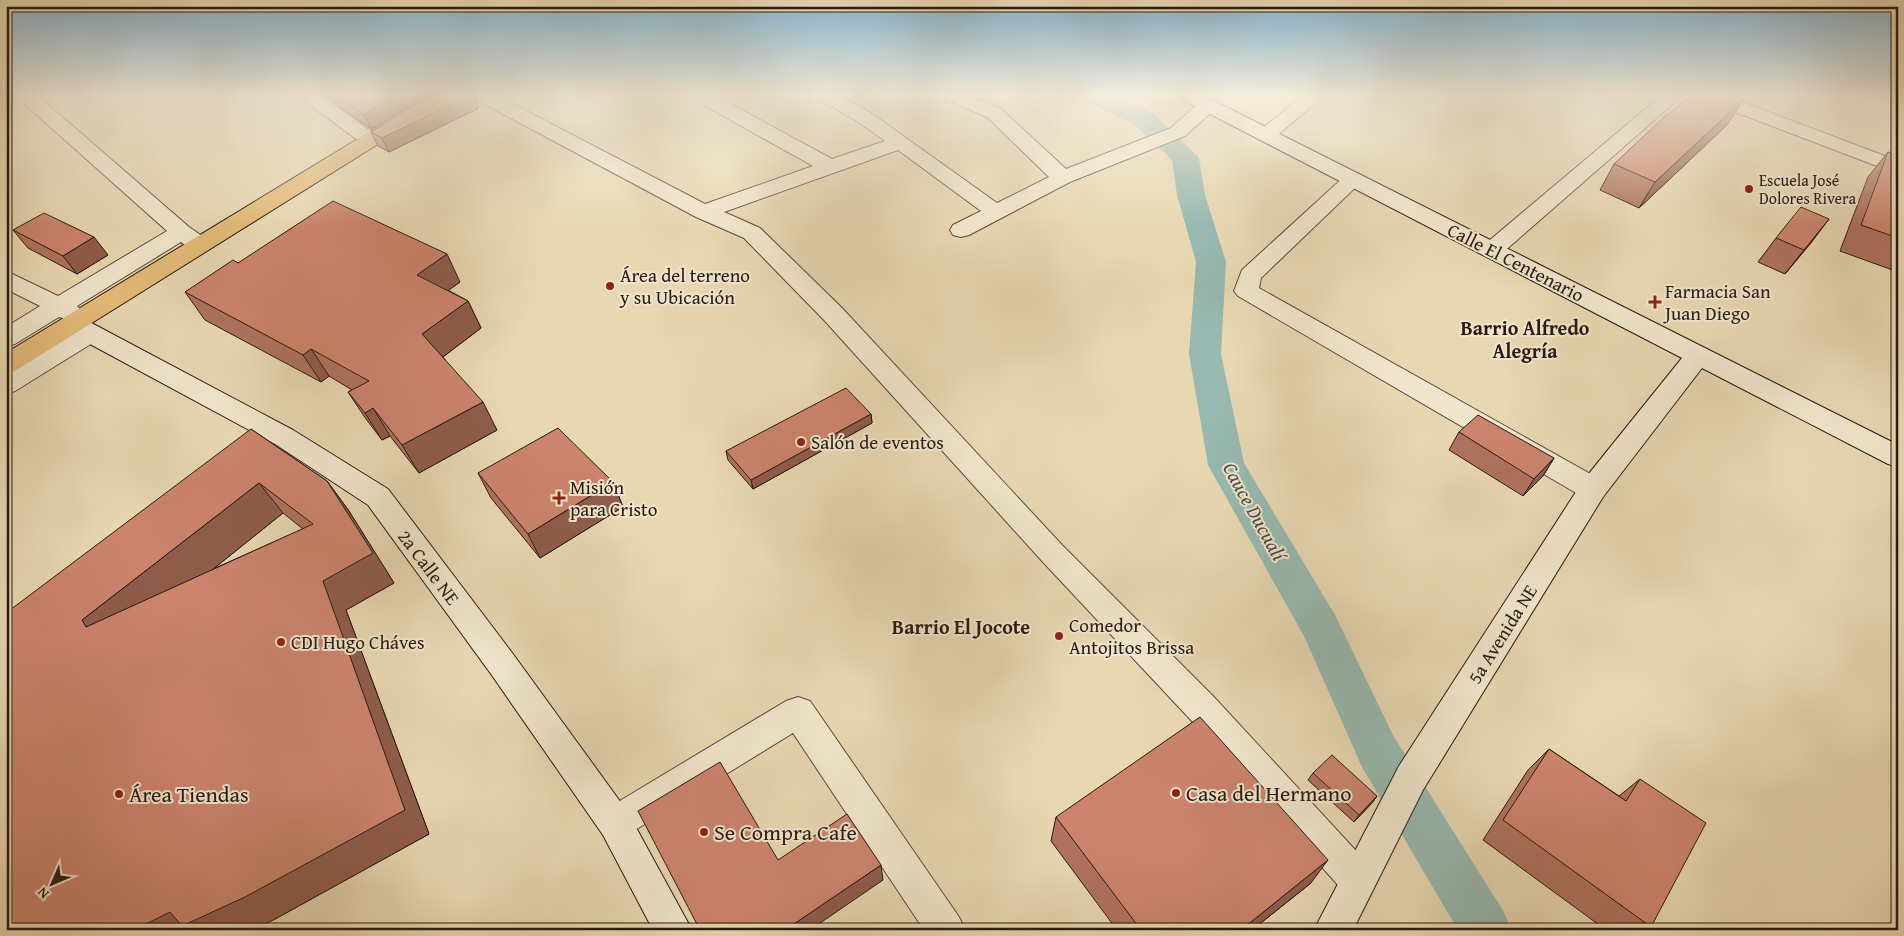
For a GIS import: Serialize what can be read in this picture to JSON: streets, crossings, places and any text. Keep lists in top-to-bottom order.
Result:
{
  "streets": {
    "street": ["Calle El Centenario", "2a Calle NE", "5a Avenida NE"]
  },
  "crossings": [
    ["Calle El Centenario", "5a Avenida NE"]
  ],
  "districts": ["Barrio Alfredo Alegría", "Barrio El Jocote"],
  "water": ["Cauce Ducualí"],
  "places": {
    "other": [
      "Escuela José Dolores Rivera",
      "Área del terreno y su Ubicación",
      "Salón de eventos",
      "Comedor Antojitos Brissa",
      "CDI Hugo Cháves",
      "Casa del Hermano",
      "Área Tiendas",
      "Se Compra Cafe"
    ],
    "health": ["Farmacia San Juan Diego", "Misión para Cristo"]
  },
  "north": "bottom left"
}
